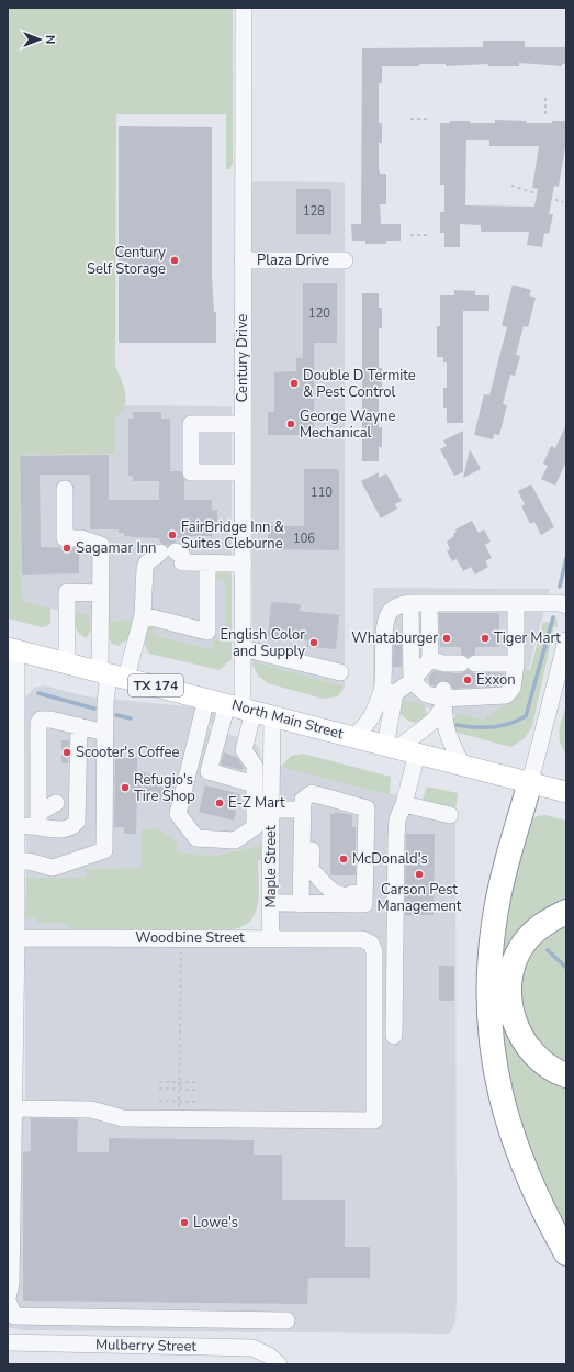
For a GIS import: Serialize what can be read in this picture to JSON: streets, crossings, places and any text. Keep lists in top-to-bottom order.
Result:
{
  "streets": {
    "main road": ["TX 174", "North Main Street"],
    "street": [
      "Plaza Drive",
      "Century Drive",
      "Maple Street",
      "Woodbine Street",
      "Mulberry Street"
    ]
  },
  "crossings": [
    ["Plaza Drive", "Century Drive"],
    ["Century Drive", "North Main Street"],
    ["Century Drive", "Maple Street"],
    ["North Main Street", "Maple Street"],
    ["Maple Street", "Woodbine Street"]
  ],
  "places": [
    "Century Self Storage",
    "Double D Termite & Pest Control",
    "George Wayne Mechanical",
    "FairBridge Inn & Suites Cleburne",
    "Sagamar Inn",
    "Whataburger",
    "Tiger Mart",
    "English Color and Supply",
    "Exxon",
    "Scooter's Coffee",
    "Refugio's Tire Shop",
    "E-Z Mart",
    "McDonald's",
    "Carson Pest Management",
    "Lowe's"
  ],
  "house_numbers": [
    "128",
    "120",
    "110",
    "106"
  ],
  "north": "right"
}
